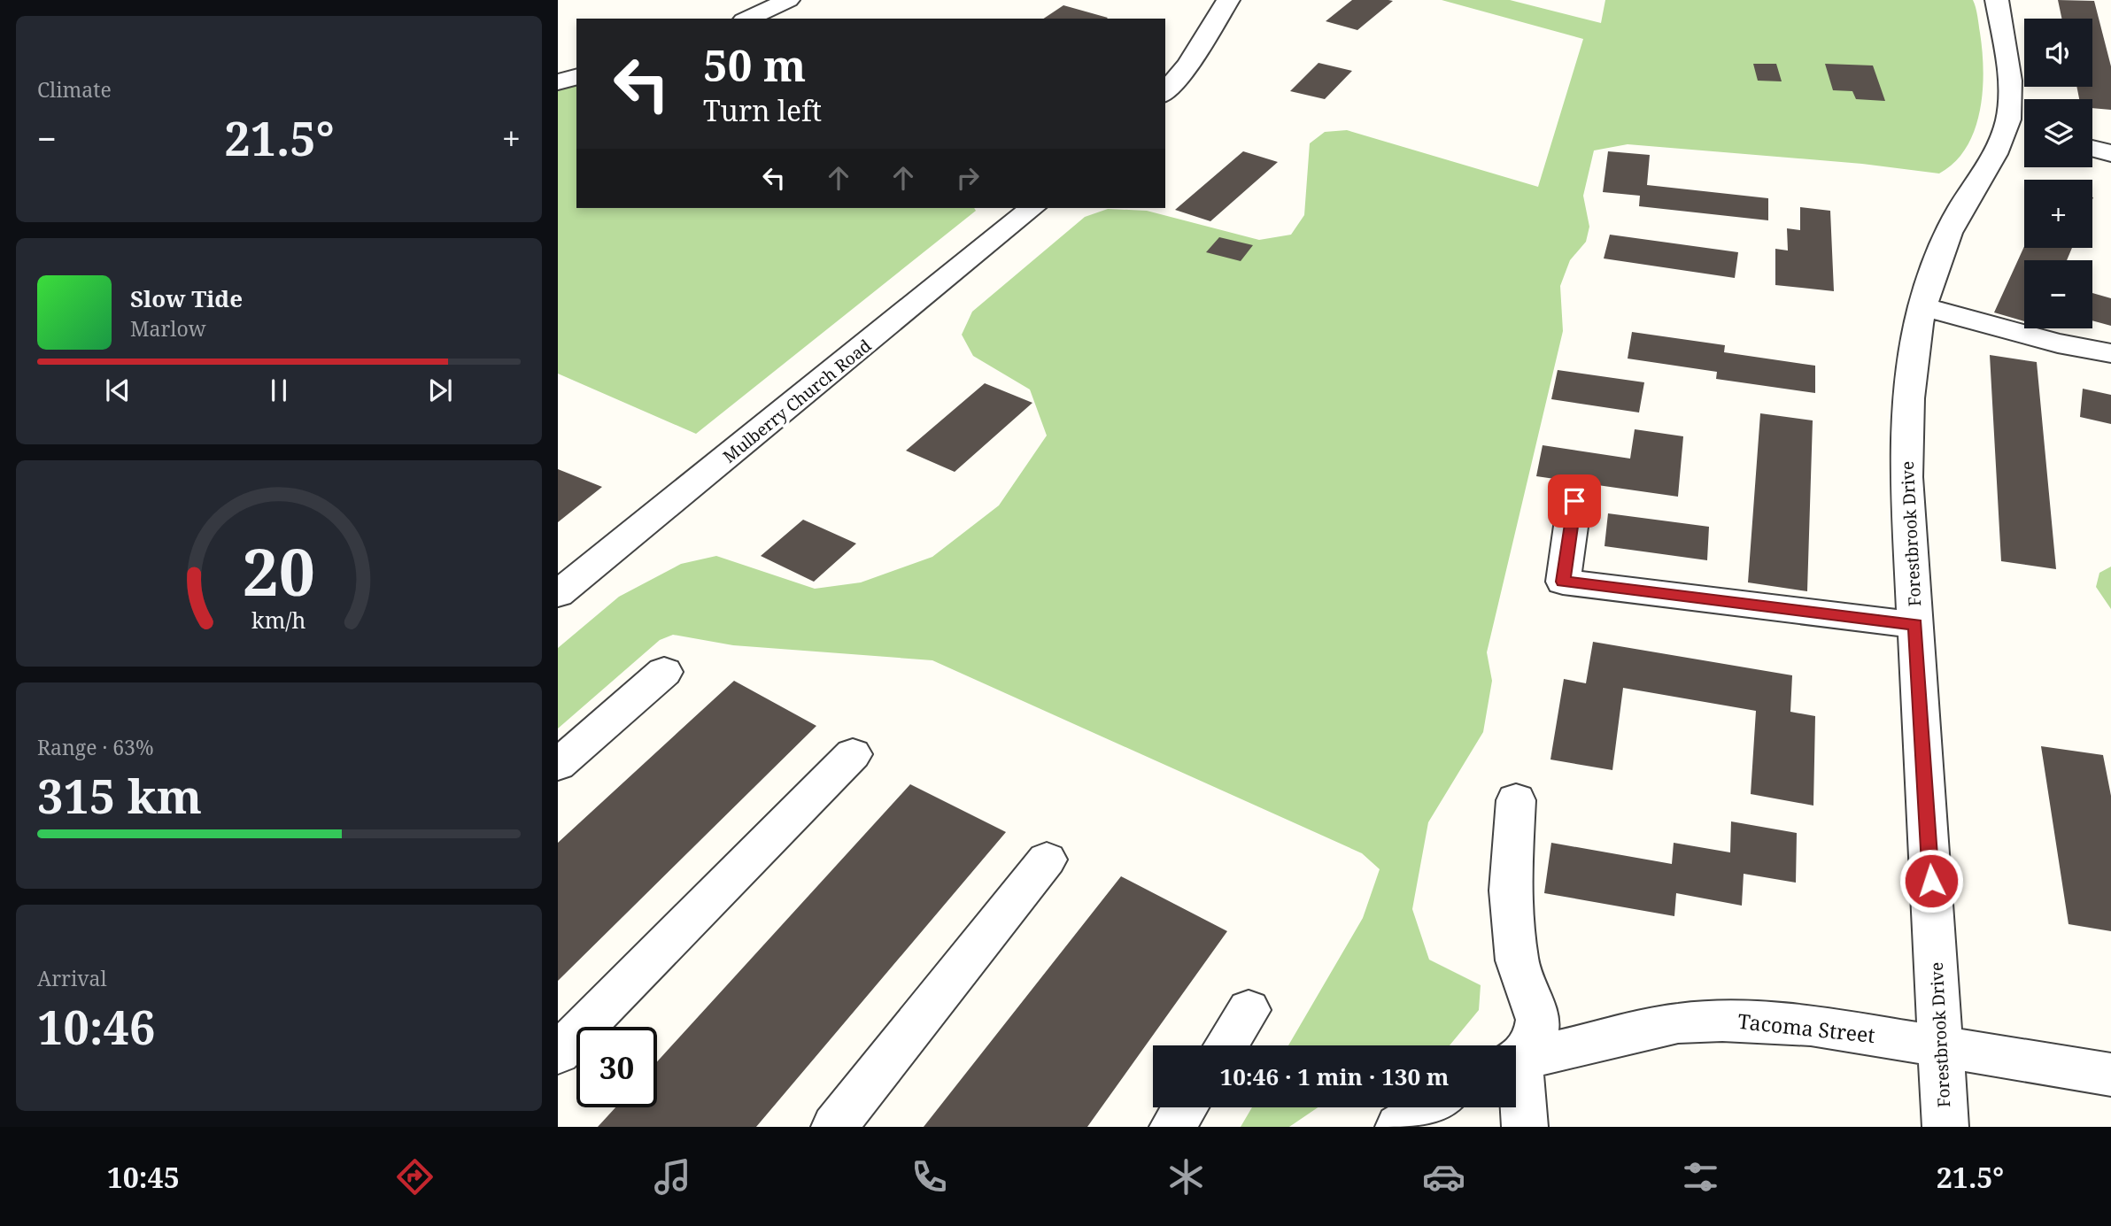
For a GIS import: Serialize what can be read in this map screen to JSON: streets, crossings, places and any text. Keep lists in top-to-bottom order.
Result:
{
  "streets": {
    "street": ["Mulberry Church Road", "Forestbrook Drive", "Tacoma Street"]
  },
  "crossings": [
    ["Forestbrook Drive", "Tacoma Street"]
  ],
  "page": {
    "tile": [
      "Climate",
      ["Range · 63%", "315 km"],
      ["Arrival", "10:46"]
    ],
    "map_buttons": ["+", "−"],
    "turn": ["50 m", "Turn left"],
    "heat": ["−", "21.5°", "+"],
    "song": ["Slow Tide", "Marlow"],
    "limit": "30",
    "trip": "10:46 · 1 min · 130 m",
    "tabs": ["10:45", "21.5°"],
    "gauge": ["20", "km/h"]
  }
}
